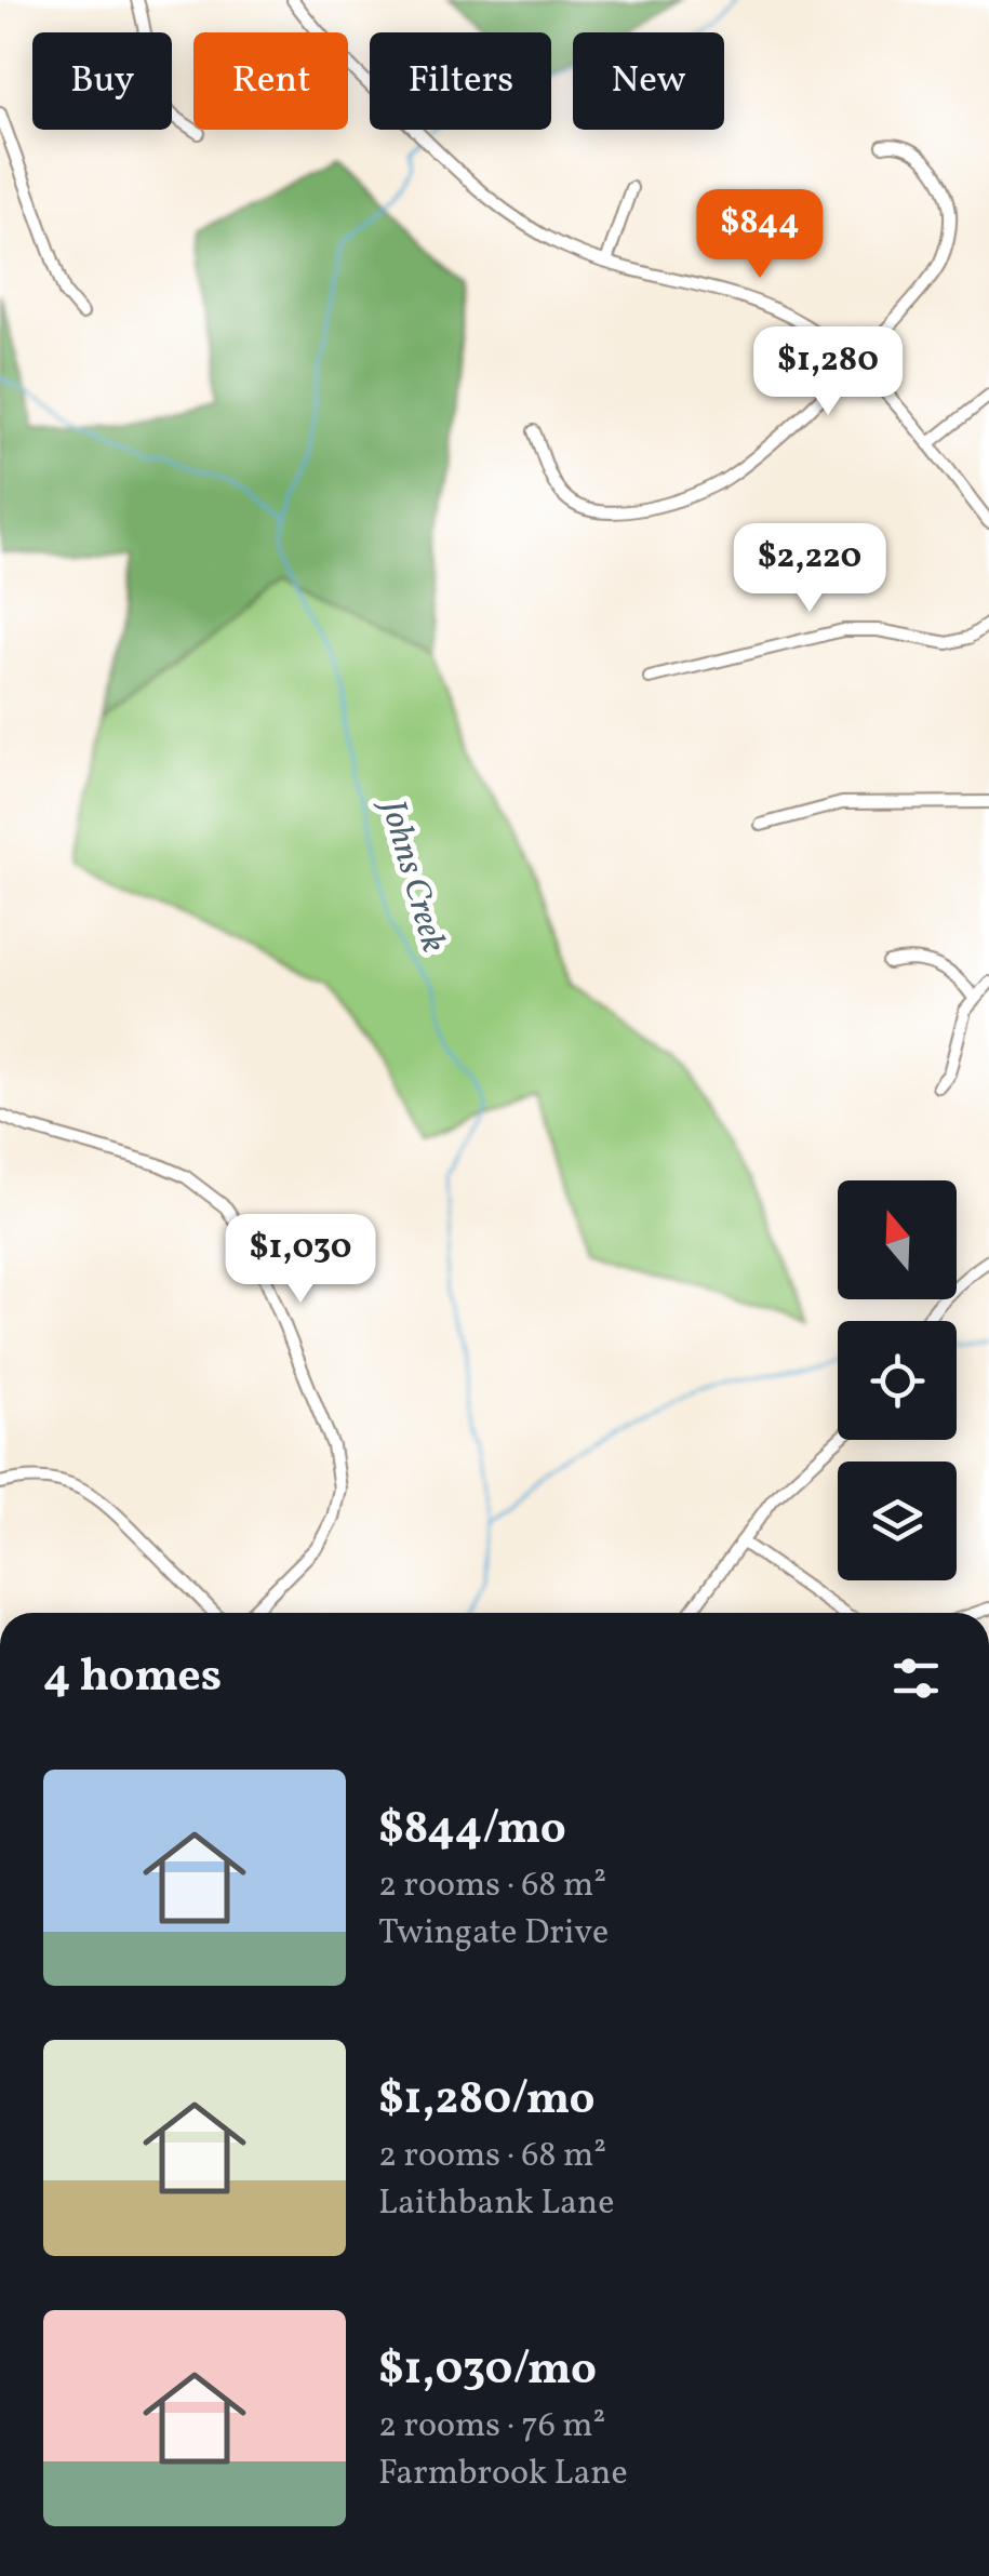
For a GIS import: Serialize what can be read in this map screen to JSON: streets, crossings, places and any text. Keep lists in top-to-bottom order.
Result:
{
  "water": ["Johns Creek"],
  "north": "top",
  "page": {
    "chip": [
      "Buy",
      "Rent",
      "Filters",
      "New"
    ],
    "price": [
      "$844",
      "$1,280",
      "$2,220",
      "$1,030"
    ],
    "heading": "4 homes",
    "list": [
      {
        "name": "$844/mo",
        "note": "2 rooms · 68 m² · Twingate Drive"
      },
      {
        "name": "$1,280/mo",
        "note": "2 rooms · 68 m² · Laithbank Lane"
      },
      {
        "name": "$1,030/mo",
        "note": "2 rooms · 76 m² · Farmbrook Lane"
      }
    ]
  }
}
